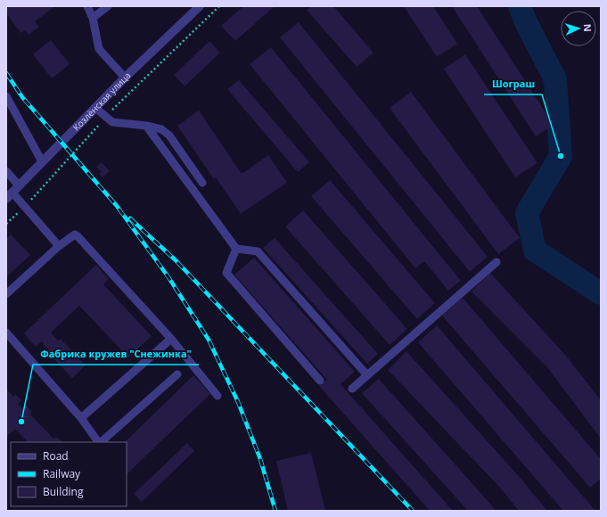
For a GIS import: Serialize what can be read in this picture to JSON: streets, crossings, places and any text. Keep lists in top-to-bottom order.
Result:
{
  "streets": {
    "street": ["Козлёнская улица"]
  },
  "places": ["Шограш", "Фабрика кружев \"Снежинка\""],
  "legend": ["Road", "Railway", "Building"],
  "north": "right"
}
